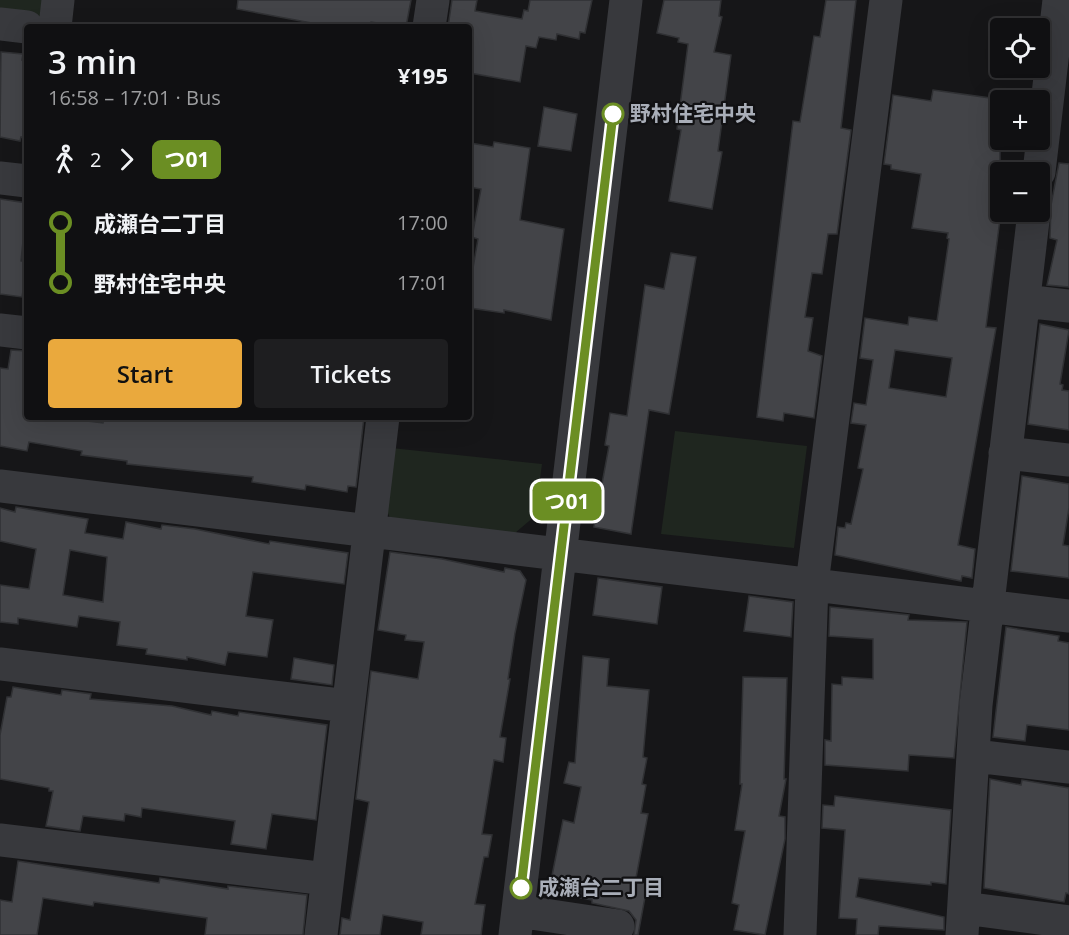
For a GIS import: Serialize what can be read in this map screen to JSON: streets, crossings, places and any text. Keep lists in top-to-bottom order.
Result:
{
  "places": ["野村住宅中央", "成瀬台二丁目"],
  "lines": ["bus line つ01"],
  "page": {
    "on_map": "つ01",
    "map_buttons": ["+", "−"],
    "heading": ["3 min", "16:58 – 17:01 · Bus", "¥195"],
    "legs": ["2", "つ01"],
    "list": [
      {
        "name": "成瀬台二丁目",
        "value": "17:00"
      },
      {
        "name": "野村住宅中央",
        "value": "17:01"
      }
    ],
    "buttons": ["Start", "Tickets"]
  }
}
